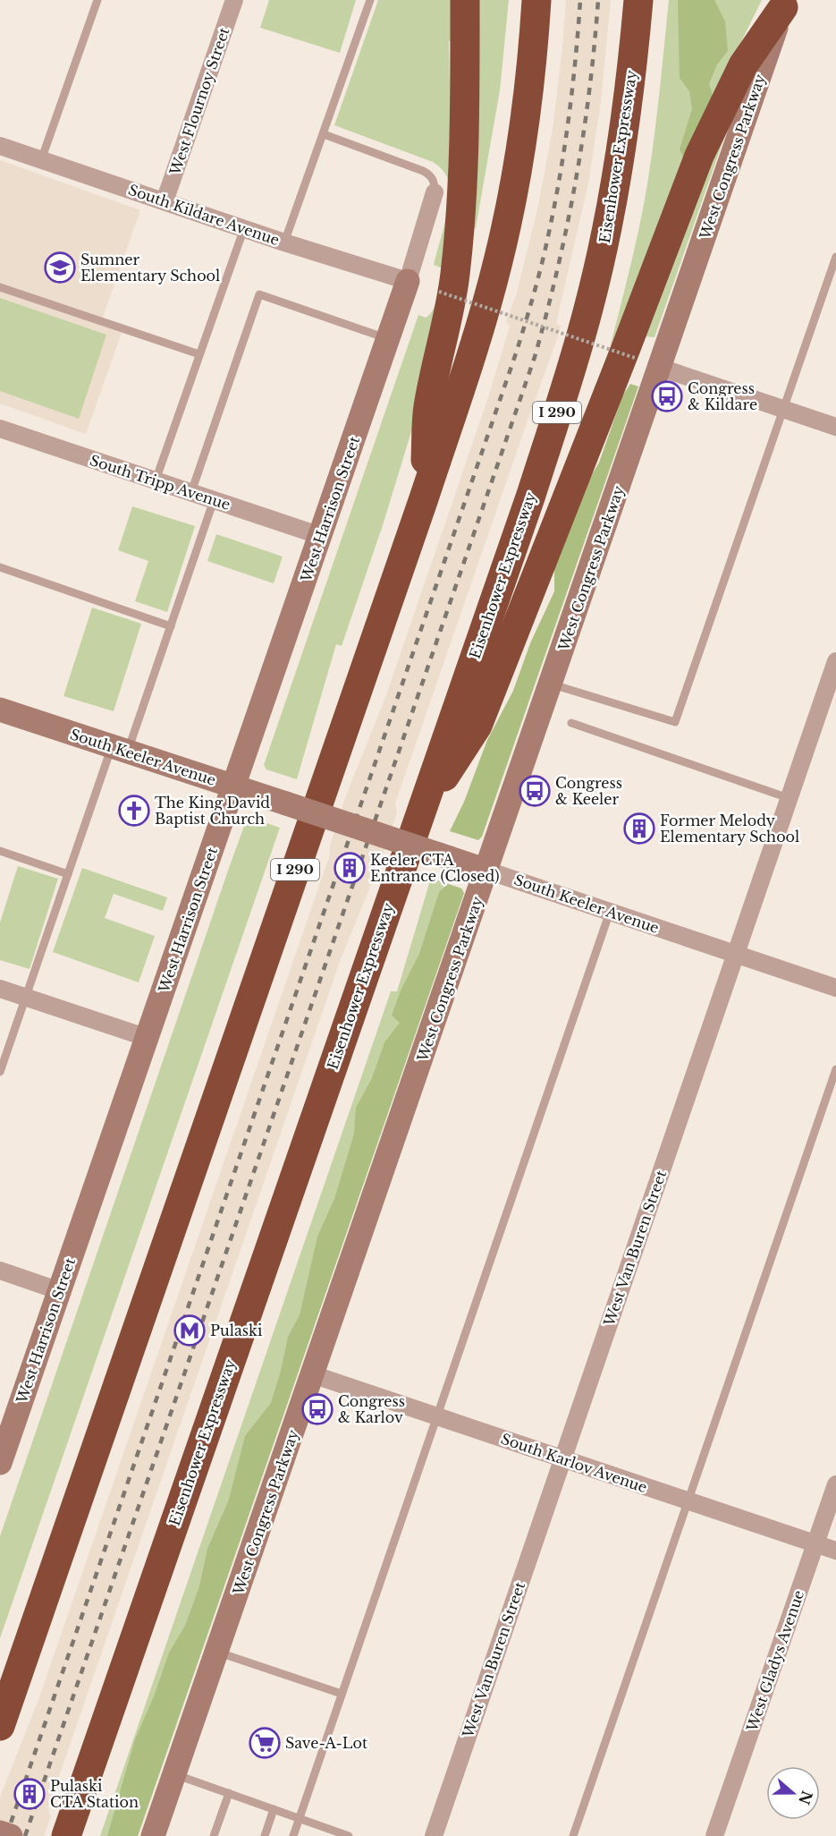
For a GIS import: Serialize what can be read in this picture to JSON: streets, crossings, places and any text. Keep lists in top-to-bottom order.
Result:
{
  "streets": {
    "highway": ["Eisenhower Expressway", "I 290"],
    "street": [
      "West Flournoy Street",
      "West Congress Parkway",
      "South Kildare Avenue",
      "South Tripp Avenue",
      "West Harrison Street",
      "South Keeler Avenue",
      "West Van Buren Street",
      "South Karlov Avenue",
      "West Gladys Avenue"
    ]
  },
  "crossings": [
    ["West Flournoy Street", "South Kildare Avenue"],
    ["West Congress Parkway", "South Keeler Avenue"],
    ["West Congress Parkway", "South Karlov Avenue"],
    ["South Kildare Avenue", "West Harrison Street"],
    ["South Tripp Avenue", "West Harrison Street"],
    ["West Harrison Street", "South Keeler Avenue"],
    ["South Keeler Avenue", "West Van Buren Street"],
    ["West Van Buren Street", "South Karlov Avenue"],
    ["South Karlov Avenue", "West Gladys Avenue"]
  ],
  "places": {
    "school or university": ["Sumner Elementary School"],
    "bus stop": ["Congress & Kildare", "Congress & Keeler", "Congress & Karlov"],
    "church": ["The King David Baptist Church"],
    "building": ["Former Melody Elementary School", "Keeler CTA Entrance (Closed)", "Pulaski CTA Station"],
    "metro station": ["Pulaski"],
    "supermarket": ["Save-A-Lot"]
  },
  "north": "right"
}
